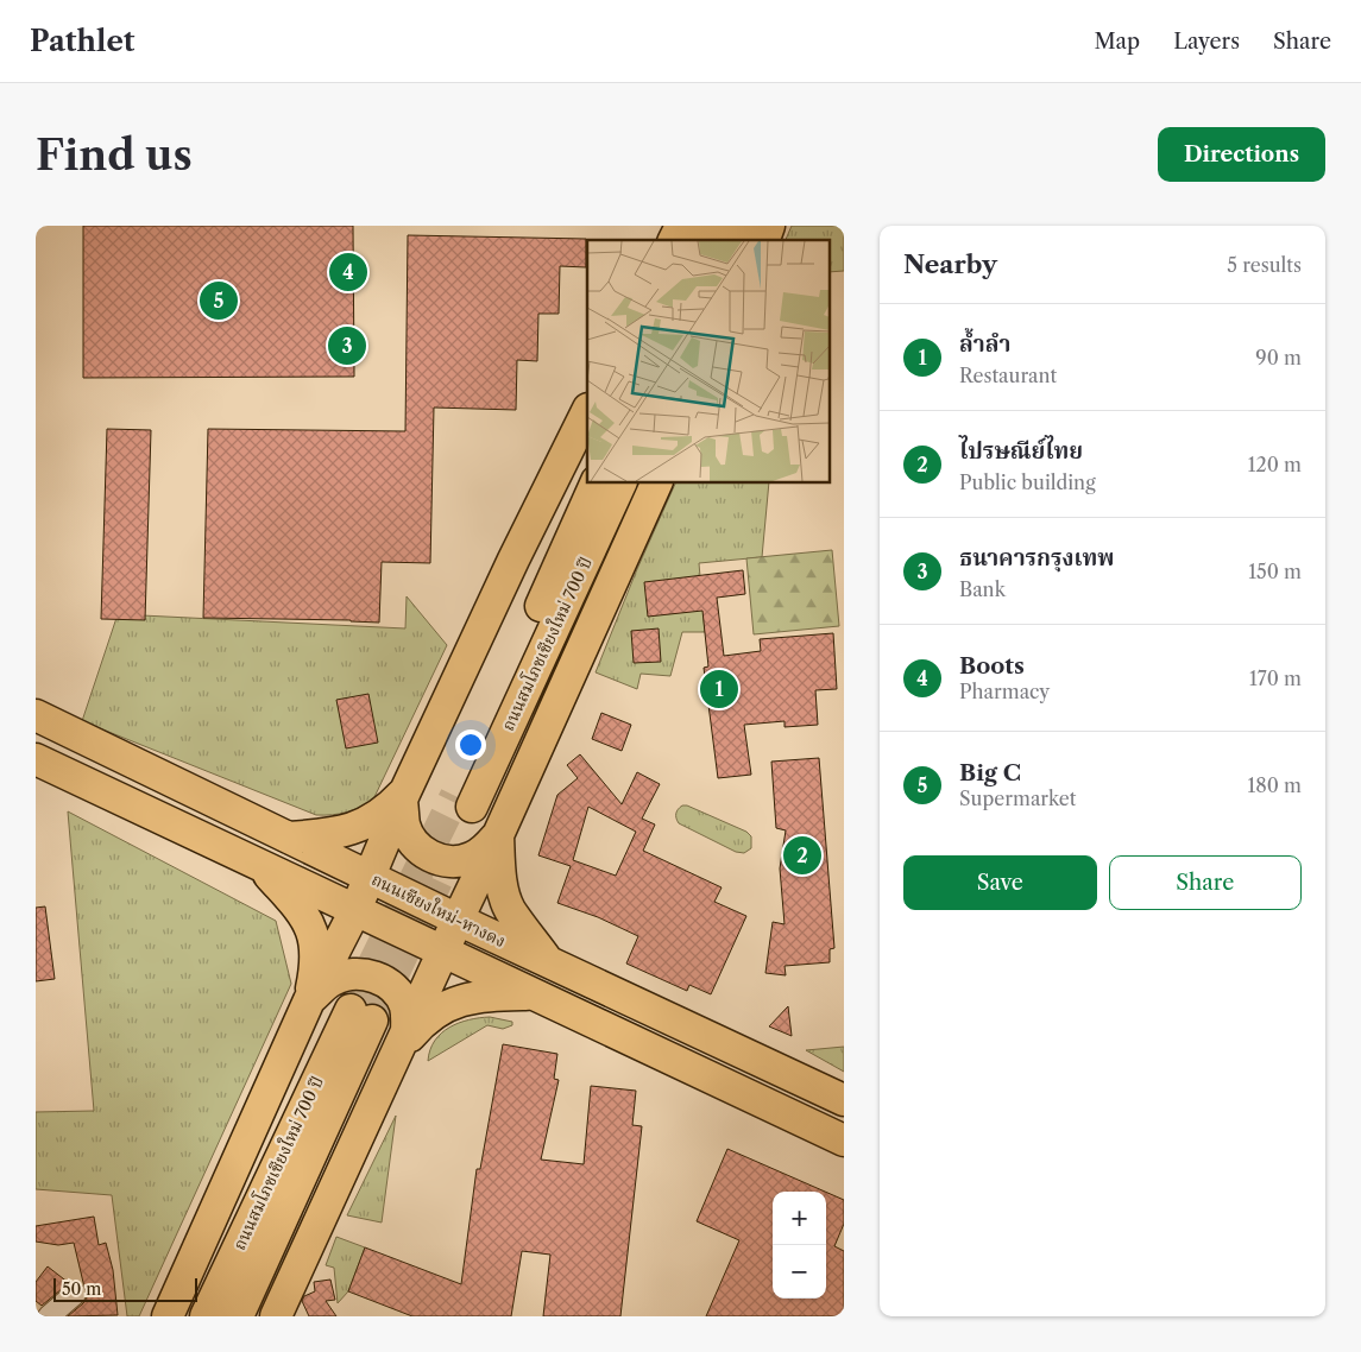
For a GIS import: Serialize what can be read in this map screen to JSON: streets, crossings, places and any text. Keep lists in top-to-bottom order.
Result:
{
  "streets": {
    "main road": ["ถนนสมโภชเชียงใหม่ 700 ปี", "ถนนเชียงใหม่-หางดง"]
  },
  "scale_bar": "50 m",
  "page": {
    "header": "Pathlet",
    "nav": ["Map", "Layers", "Share"],
    "buttons": [
      "Directions",
      ["Save", "Share"]
    ],
    "title": "Find us",
    "heading": ["Nearby", "5 results"],
    "pins": [
      "4",
      "5",
      "3",
      "1",
      "2"
    ],
    "list": [
      {
        "mark": "1",
        "name": "ล้ำลำ",
        "note": "Restaurant",
        "value": "90 m"
      },
      {
        "mark": "2",
        "name": "ไปรษณีย์ไทย",
        "note": "Public building",
        "value": "120 m"
      },
      {
        "mark": "3",
        "name": "ธนาคารกรุงเทพ",
        "note": "Bank",
        "value": "150 m"
      },
      {
        "mark": "4",
        "name": "Boots",
        "note": "Pharmacy",
        "value": "170 m"
      },
      {
        "mark": "5",
        "name": "Big C",
        "note": "Supermarket",
        "value": "180 m"
      }
    ],
    "map_buttons": ["+", "−"],
    "scale": "50 m"
  }
}
